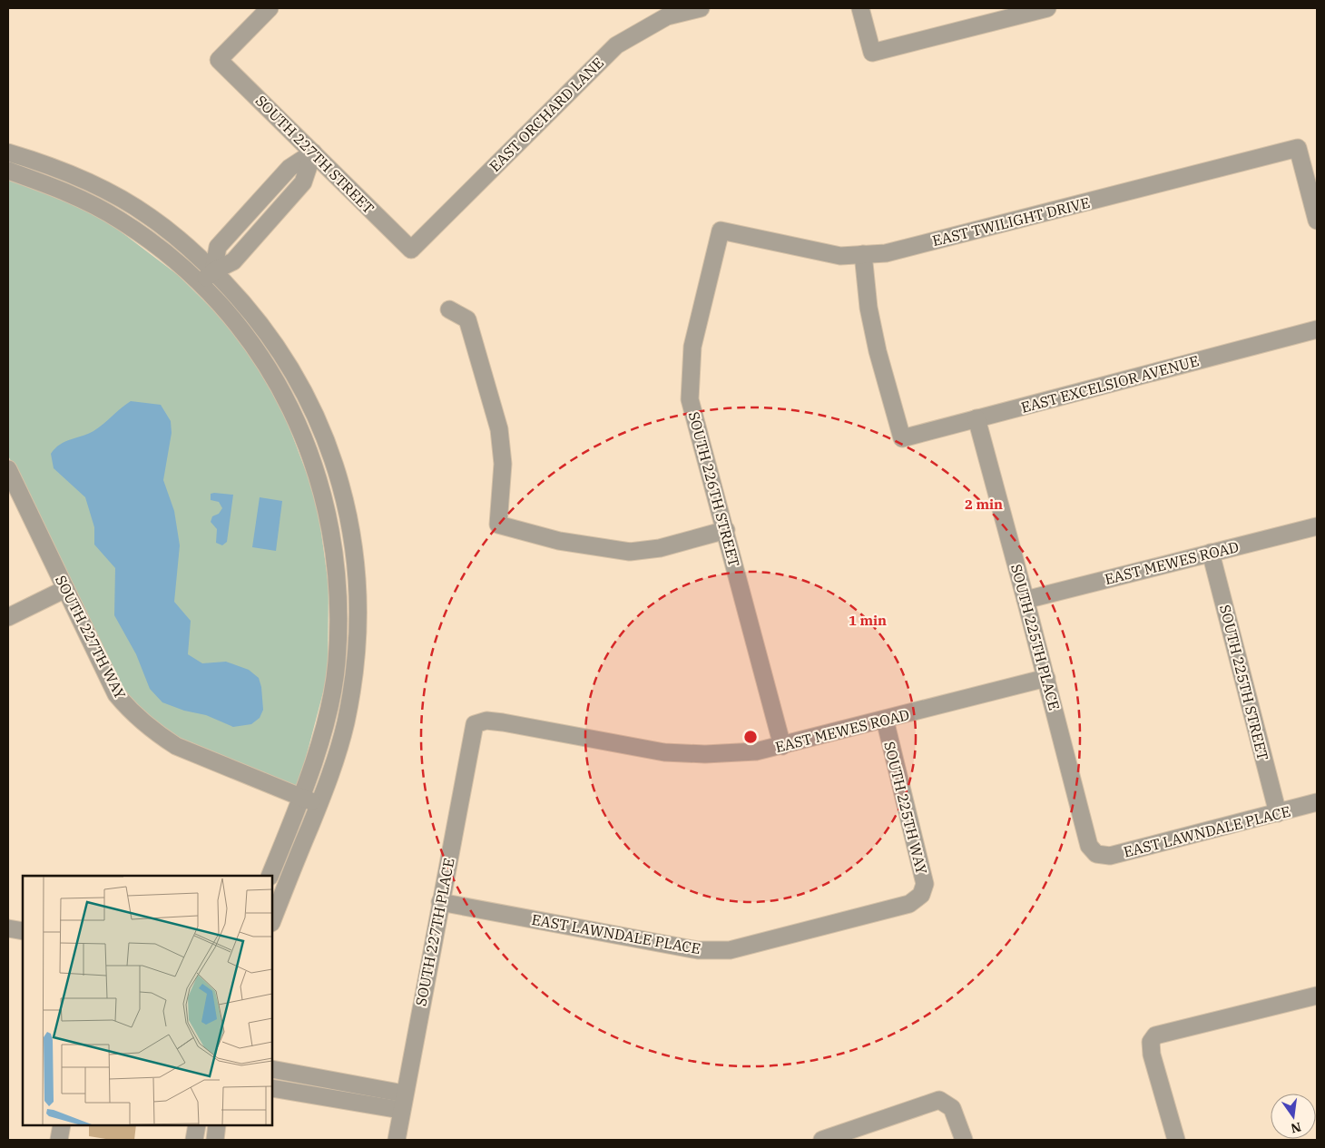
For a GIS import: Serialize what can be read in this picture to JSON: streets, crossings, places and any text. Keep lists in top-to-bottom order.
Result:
{
  "streets": {
    "street": [
      "EAST ORCHARD LANE",
      "SOUTH 227TH STREET",
      "EAST TWILIGHT DRIVE",
      "EAST EXCELSIOR AVENUE",
      "SOUTH 226TH STREET",
      "EAST MEWES ROAD",
      "SOUTH 227TH WAY",
      "SOUTH 225TH PLACE",
      "SOUTH 225TH STREET",
      "SOUTH 225TH WAY",
      "EAST LAWNDALE PLACE",
      "SOUTH 227TH PLACE"
    ]
  },
  "crossings": [
    ["EAST ORCHARD LANE", "SOUTH 227TH STREET"],
    ["EAST TWILIGHT DRIVE", "EAST EXCELSIOR AVENUE"],
    ["EAST TWILIGHT DRIVE", "SOUTH 226TH STREET"],
    ["EAST EXCELSIOR AVENUE", "SOUTH 225TH PLACE"],
    ["SOUTH 226TH STREET", "EAST MEWES ROAD"],
    ["EAST MEWES ROAD", "SOUTH 225TH PLACE"],
    ["EAST MEWES ROAD", "SOUTH 225TH STREET"],
    ["EAST MEWES ROAD", "SOUTH 225TH WAY"],
    ["EAST MEWES ROAD", "SOUTH 227TH PLACE"],
    ["SOUTH 225TH PLACE", "EAST LAWNDALE PLACE"],
    ["SOUTH 225TH STREET", "EAST LAWNDALE PLACE"],
    ["SOUTH 225TH WAY", "EAST LAWNDALE PLACE"],
    ["EAST LAWNDALE PLACE", "SOUTH 227TH PLACE"]
  ],
  "north": "bottom",
  "rings": ["2 min", "1 min"]
}
